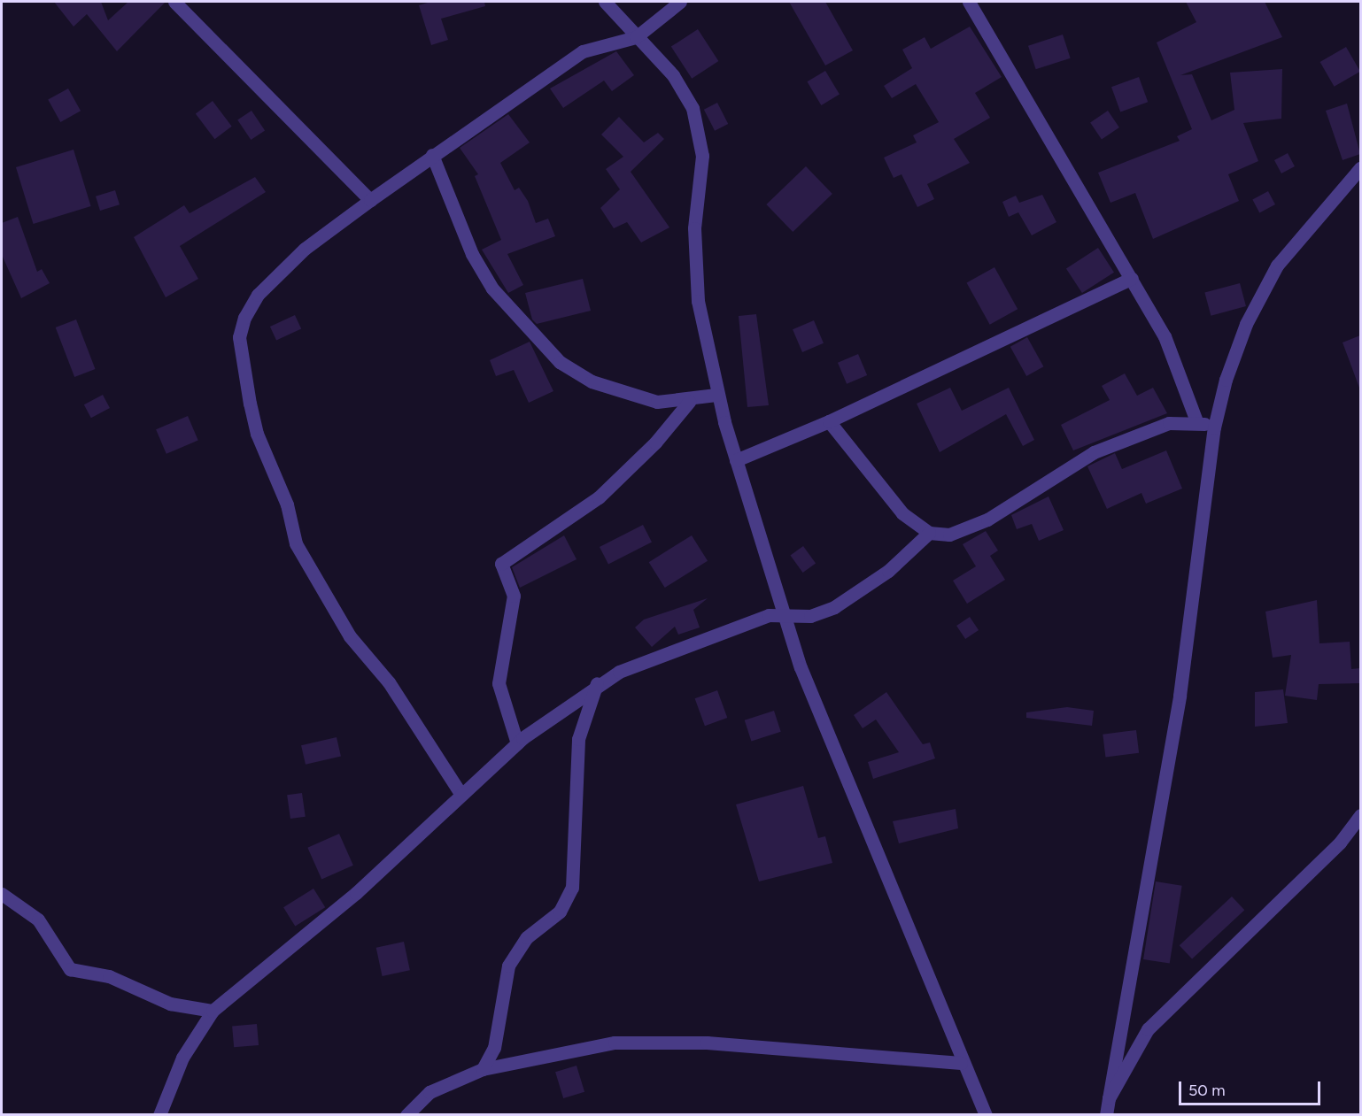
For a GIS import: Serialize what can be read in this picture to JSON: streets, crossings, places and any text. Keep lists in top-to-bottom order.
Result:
{
  "scale_bar": "50 m"
}
